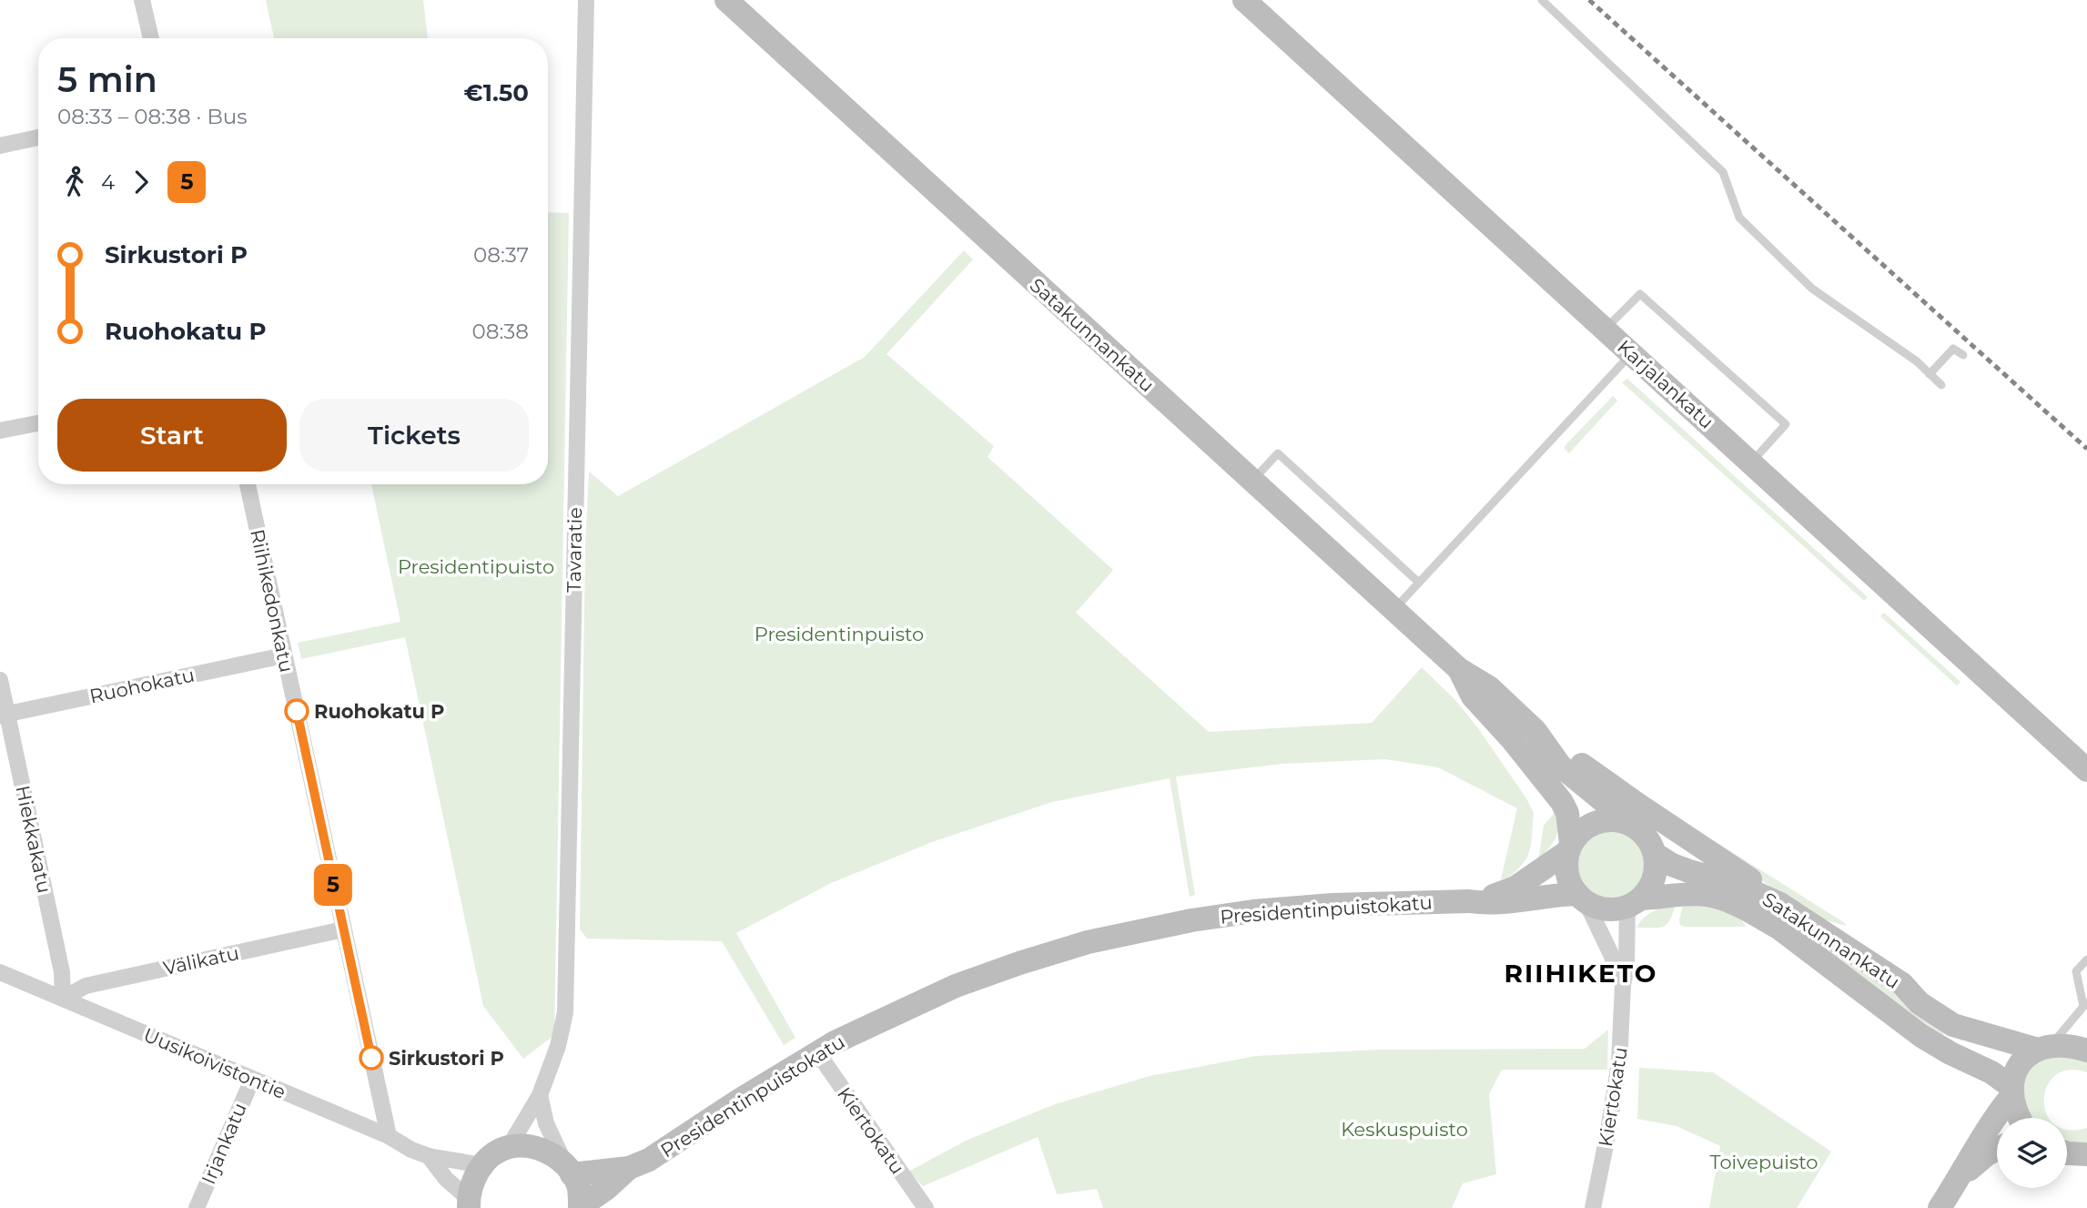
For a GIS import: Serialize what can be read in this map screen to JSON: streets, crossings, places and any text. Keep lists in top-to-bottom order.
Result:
{
  "streets": {
    "main road": ["Satakunnankatu", "Karjalankatu", "Presidentinpuistokatu"],
    "street": [
      "Tavaratie",
      "Riihikedonkatu",
      "Ruohokatu",
      "Hiekkakatu",
      "Välikatu",
      "Uusikoivistontie",
      "Kiertokatu",
      "Irjankatu"
    ]
  },
  "crossings": [
    ["Satakunnankatu", "Presidentinpuistokatu"],
    ["Satakunnankatu", "Kiertokatu"],
    ["Riihikedonkatu", "Ruohokatu"],
    ["Riihikedonkatu", "Välikatu"],
    ["Riihikedonkatu", "Uusikoivistontie"],
    ["Ruohokatu", "Hiekkakatu"],
    ["Hiekkakatu", "Välikatu"],
    ["Hiekkakatu", "Uusikoivistontie"],
    ["Presidentinpuistokatu", "Kiertokatu"],
    ["Välikatu", "Uusikoivistontie"],
    ["Uusikoivistontie", "Irjankatu"]
  ],
  "districts": ["RIIHIKETO"],
  "parks": [
    "Presidentipuisto",
    "Presidentinpuisto",
    "Keskuspuisto",
    "Toivepuisto"
  ],
  "places": ["Ruohokatu P", "Sirkustori P"],
  "lines": ["bus line 5"],
  "page": {
    "on_map": "5",
    "heading": ["5 min", "08:33 – 08:38 · Bus", "€1.50"],
    "legs": ["4", "5"],
    "list": [
      {
        "name": "Sirkustori P",
        "value": "08:37"
      },
      {
        "name": "Ruohokatu P",
        "value": "08:38"
      }
    ],
    "buttons": ["Start", "Tickets"]
  }
}
